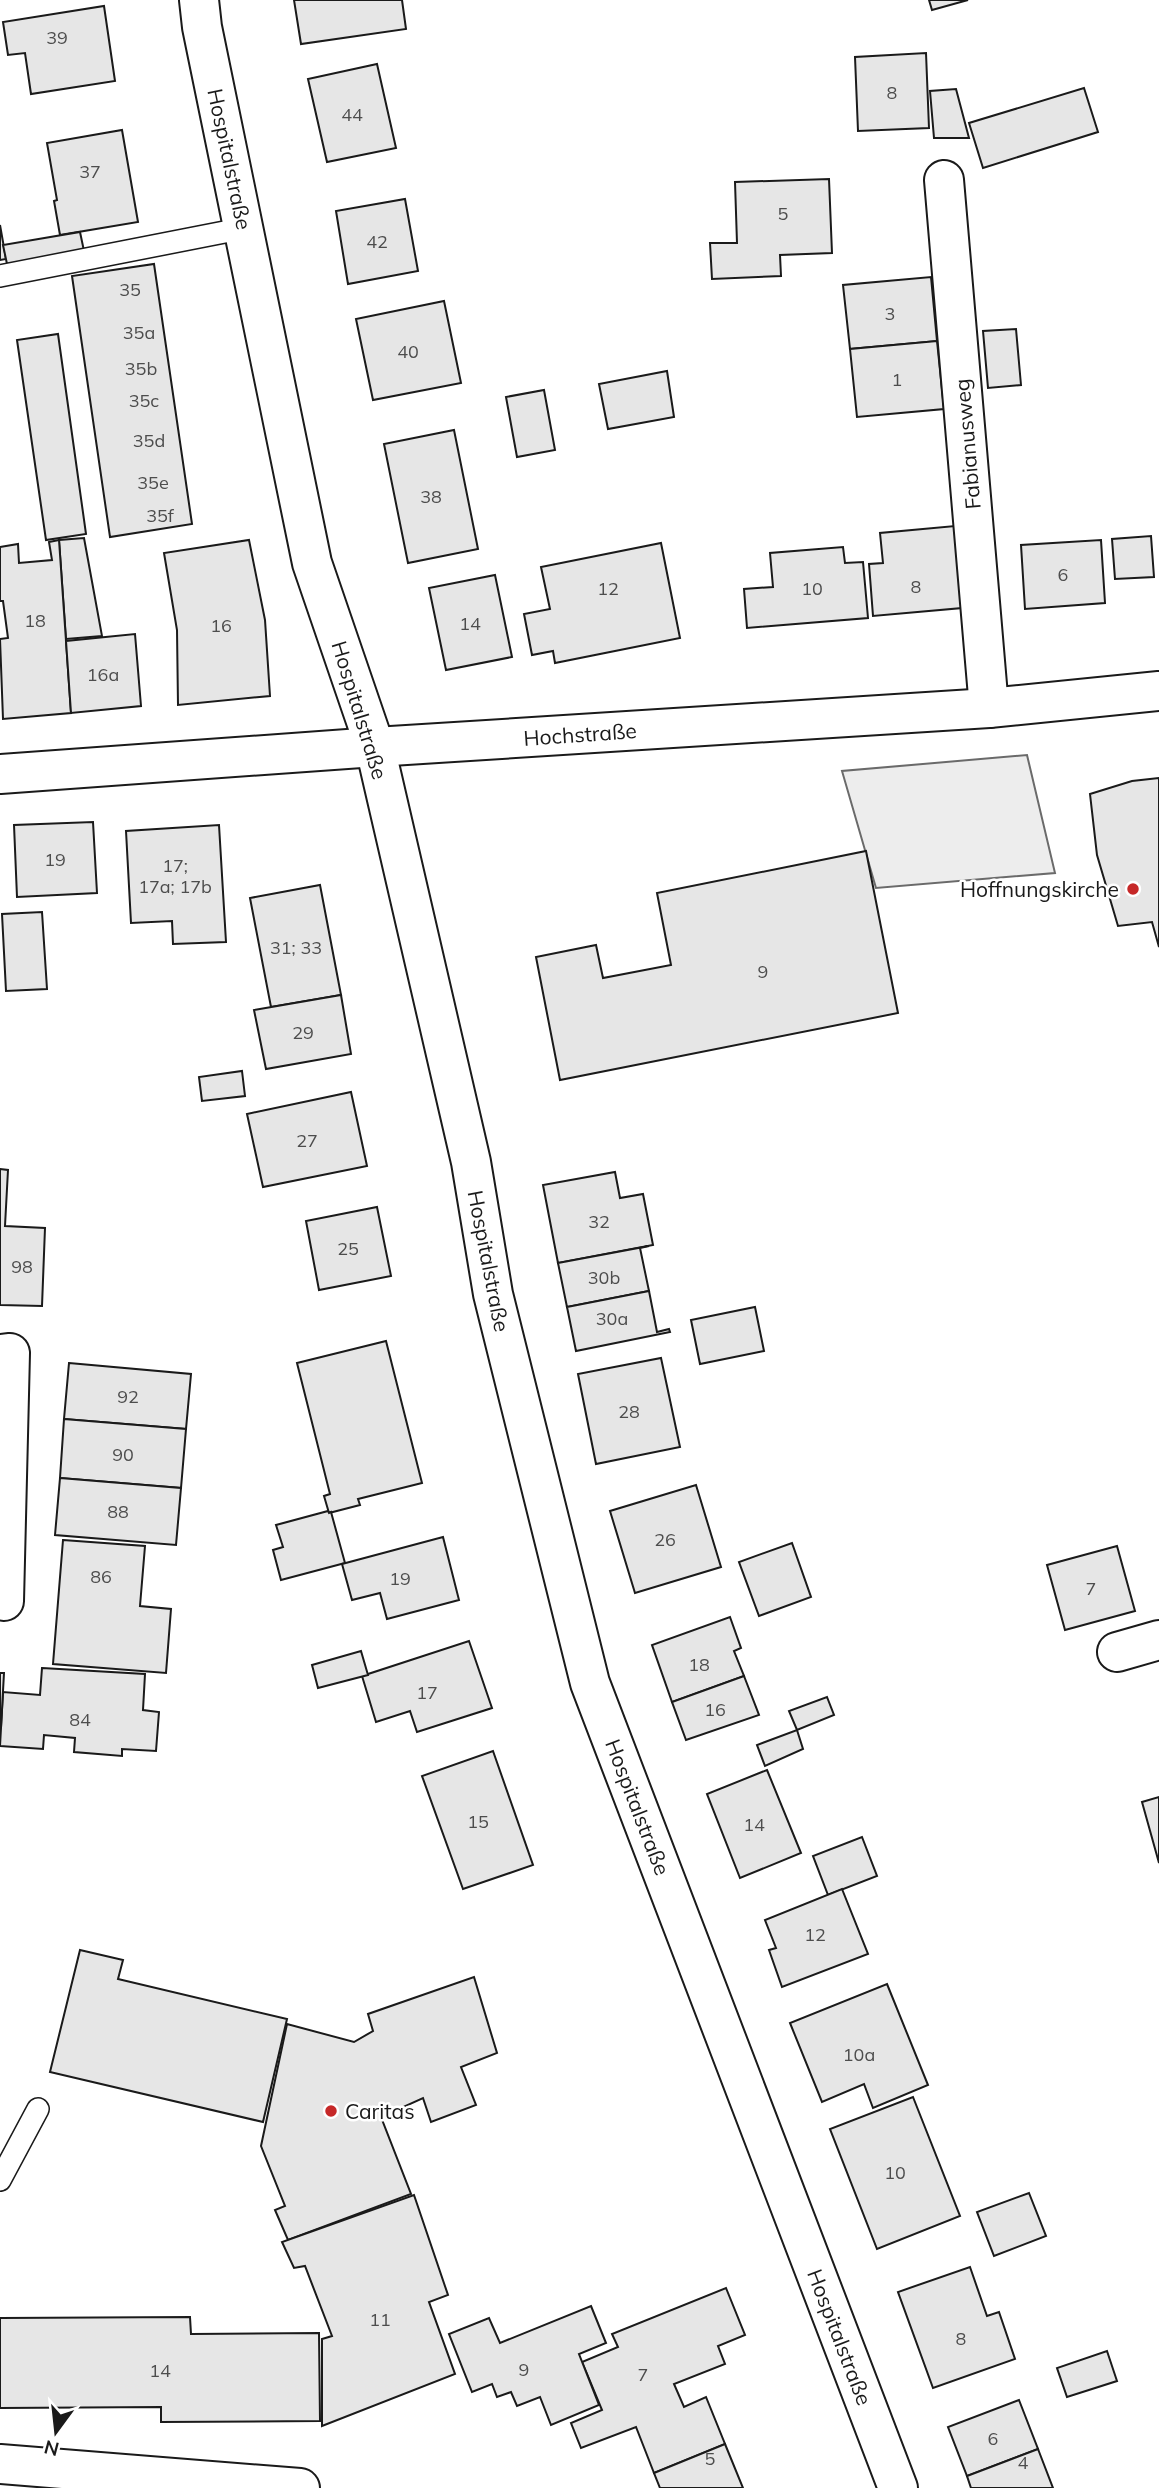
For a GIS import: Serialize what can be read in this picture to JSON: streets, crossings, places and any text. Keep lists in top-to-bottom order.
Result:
{
  "streets": {
    "street": ["Hospitalstraße", "Fabianusweg", "Hochstraße"]
  },
  "crossings": [
    ["Hospitalstraße", "Hochstraße"],
    ["Fabianusweg", "Hochstraße"]
  ],
  "places": ["Hoffnungskirche", "Caritas"],
  "house_numbers": [
    "39",
    "8",
    "44",
    "37",
    "5",
    "42",
    "35",
    "3",
    "35a",
    "40",
    "35b",
    "1",
    "35c",
    "35d",
    "35e",
    "38",
    "35f",
    "6",
    "8",
    "12",
    "10",
    "18",
    "14",
    "16",
    "16a",
    "19",
    "17; 17a; 17b",
    "31; 33",
    "9",
    "29",
    "27",
    "32",
    "25",
    "98",
    "30b",
    "30a",
    "92",
    "28",
    "90",
    "88",
    "26",
    "86",
    "19",
    "7",
    "18",
    "17",
    "16",
    "84",
    "15",
    "14",
    "12",
    "10a",
    "10",
    "11",
    "8",
    "9",
    "14",
    "7",
    "6",
    "5",
    "4"
  ],
  "north": "bottom"
}
